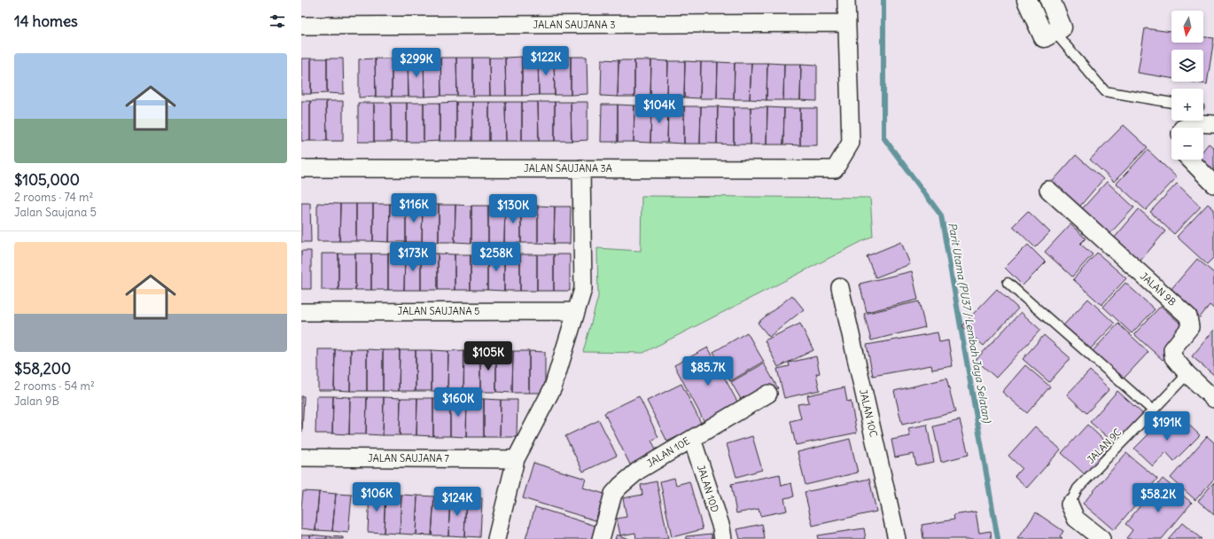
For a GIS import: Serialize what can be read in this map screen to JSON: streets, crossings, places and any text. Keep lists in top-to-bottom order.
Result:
{
  "streets": {
    "street": [
      "JALAN SAUJANA 3",
      "JALAN SAUJANA 3A",
      "JALAN 9B",
      "JALAN SAUJANA 5",
      "JALAN 10C",
      "JALAN 10E",
      "JALAN SAUJANA 7",
      "JALAN 10D"
    ],
    "lane": ["JALAN 9C"]
  },
  "crossings": [
    ["JALAN SAUJANA 3", "JALAN SAUJANA 3A"],
    ["JALAN 9B", "JALAN 9C"],
    ["JALAN 10E", "JALAN 10D"]
  ],
  "water": ["Parit Utama (PU37 / Lembah Jaya Selatan)"],
  "north": "bottom",
  "page": {
    "heading": "14 homes",
    "map_buttons": ["+", "−"],
    "list": [
      {
        "name": "$105,000",
        "note": "2 rooms · 74 m² · Jalan Saujana 5"
      },
      {
        "name": "$58,200",
        "note": "2 rooms · 54 m² · Jalan 9B"
      }
    ],
    "price": [
      "$122K",
      "$299K",
      "$104K",
      "$116K",
      "$130K",
      "$173K",
      "$258K",
      "$105K",
      "$85.7K",
      "$160K",
      "$191K",
      "$106K",
      "$58.2K",
      "$124K"
    ]
  }
}
